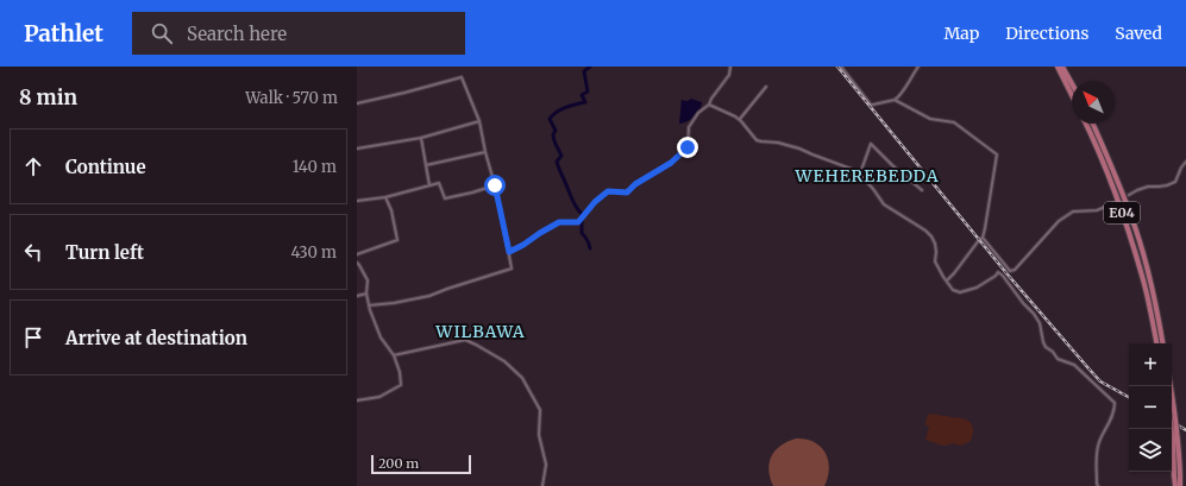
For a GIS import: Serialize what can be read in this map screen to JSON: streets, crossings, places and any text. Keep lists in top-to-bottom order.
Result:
{
  "streets": {
    "highway": ["E04"]
  },
  "districts": ["WEHEREBEDDA", "WILBAWA"],
  "scale_bar": "200 m",
  "north": "top left",
  "page": {
    "header": "Pathlet",
    "search": "Search here",
    "nav": ["Map", "Directions", "Saved"],
    "heading": ["8 min", "Walk · 570 m"],
    "list": [
      ["Continue", "140 m"],
      ["Turn left", "430 m"],
      "Arrive at destination"
    ],
    "map_buttons": ["+", "−"],
    "scale": "200 m"
  }
}
